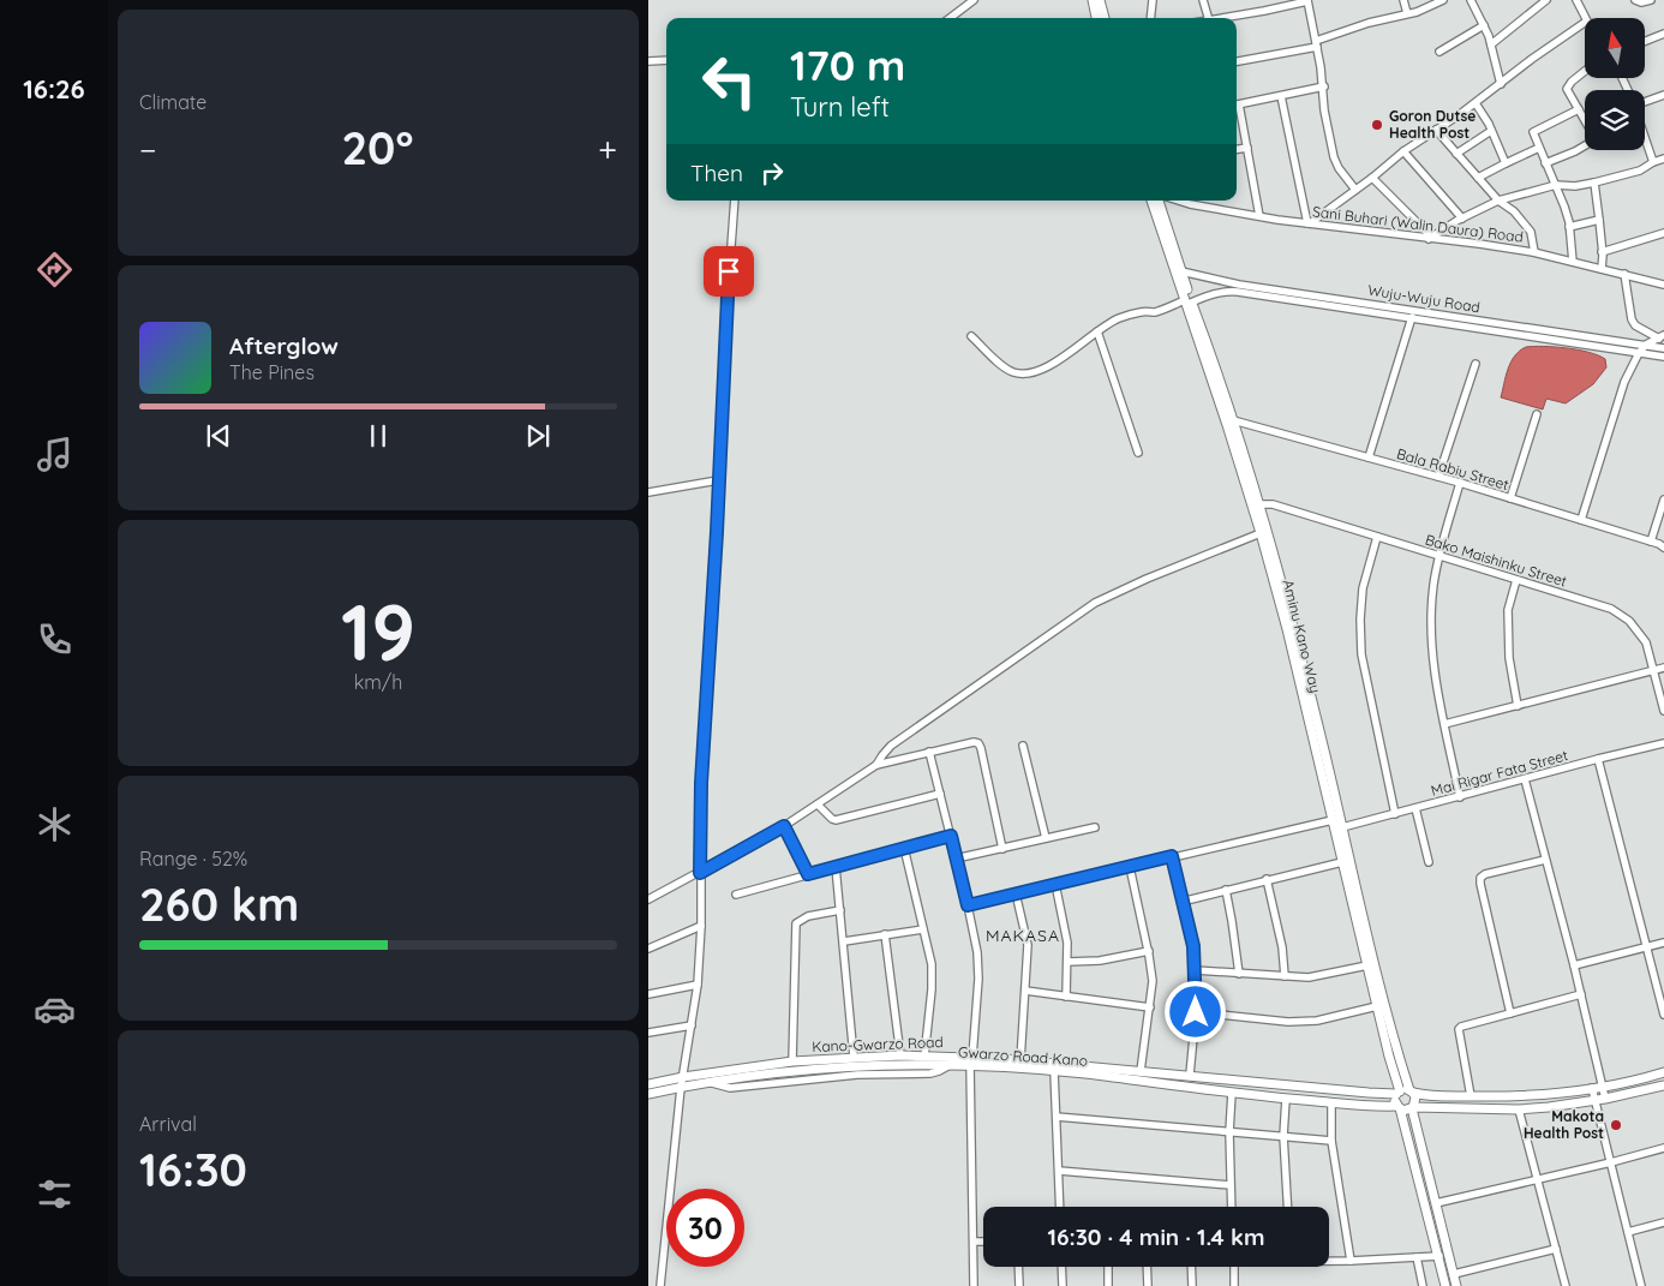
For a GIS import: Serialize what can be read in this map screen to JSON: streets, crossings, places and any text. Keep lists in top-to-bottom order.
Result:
{
  "streets": {
    "main road": ["Aminu Kano Way", "Kano-Gwarzo Road", "Gwarzo Road Kano"],
    "street": [
      "Sani Buhari (Walin Daura) Road",
      "Wuju-Wuju Road",
      "Bala Rabiu Street",
      "Bako Maishinku Street",
      "Mai Rigar Fata Street"
    ]
  },
  "crossings": [
    ["Wuju-Wuju Road", "Aminu Kano Way"],
    ["Bala Rabiu Street", "Aminu Kano Way"],
    ["Bako Maishinku Street", "Aminu Kano Way"],
    ["Aminu Kano Way", "Mai Rigar Fata Street"],
    ["Aminu Kano Way", "Kano-Gwarzo Road"],
    ["Aminu Kano Way", "Gwarzo Road Kano"],
    ["Kano-Gwarzo Road", "Gwarzo Road Kano"]
  ],
  "districts": ["MAKASA"],
  "places": ["Goron Dutse Health Post", "Makota Health Post"],
  "north": "top",
  "page": {
    "tabs": "16:26",
    "tile": [
      "Climate",
      ["19", "km/h"],
      ["Range · 52%", "260 km"],
      ["Arrival", "16:30"]
    ],
    "turn": ["170 m", "Turn left"],
    "heat": ["−", "20°", "+"],
    "then": "Then",
    "song": ["Afterglow", "The Pines"],
    "limit": "30",
    "trip": "16:30 · 4 min · 1.4 km"
  }
}
